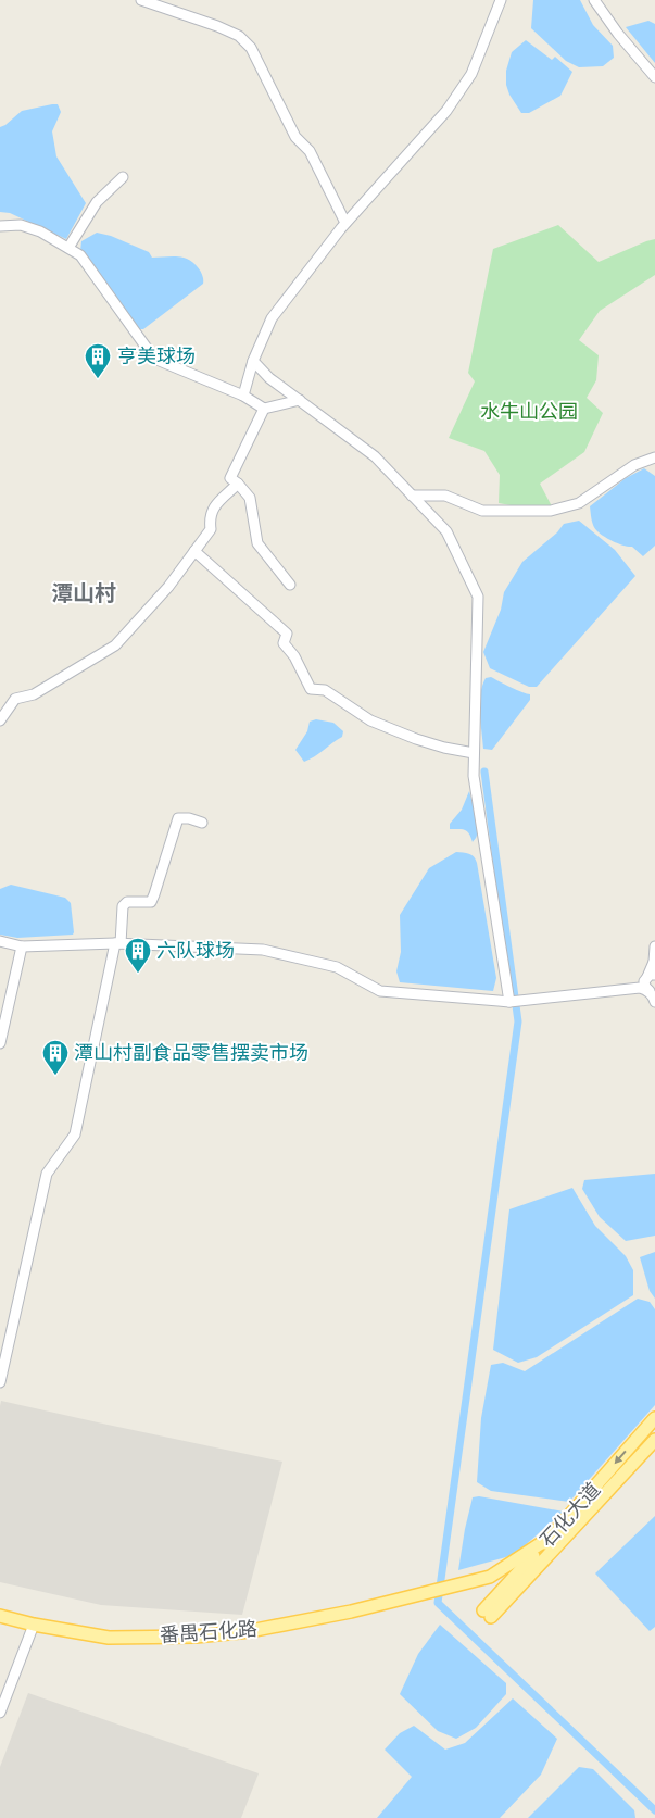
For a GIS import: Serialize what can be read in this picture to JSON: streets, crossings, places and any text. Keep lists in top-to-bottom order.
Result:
{
  "streets": {
    "main road": ["石化大道", "番禺石化路"]
  },
  "crossings": [
    ["石化大道", "番禺石化路"]
  ],
  "districts": ["潭山村"],
  "parks": ["水牛山公园"],
  "places": {
    "building": ["亨美球场", "六队球场", "潭山村副食品零售摆卖市场"]
  }
}
